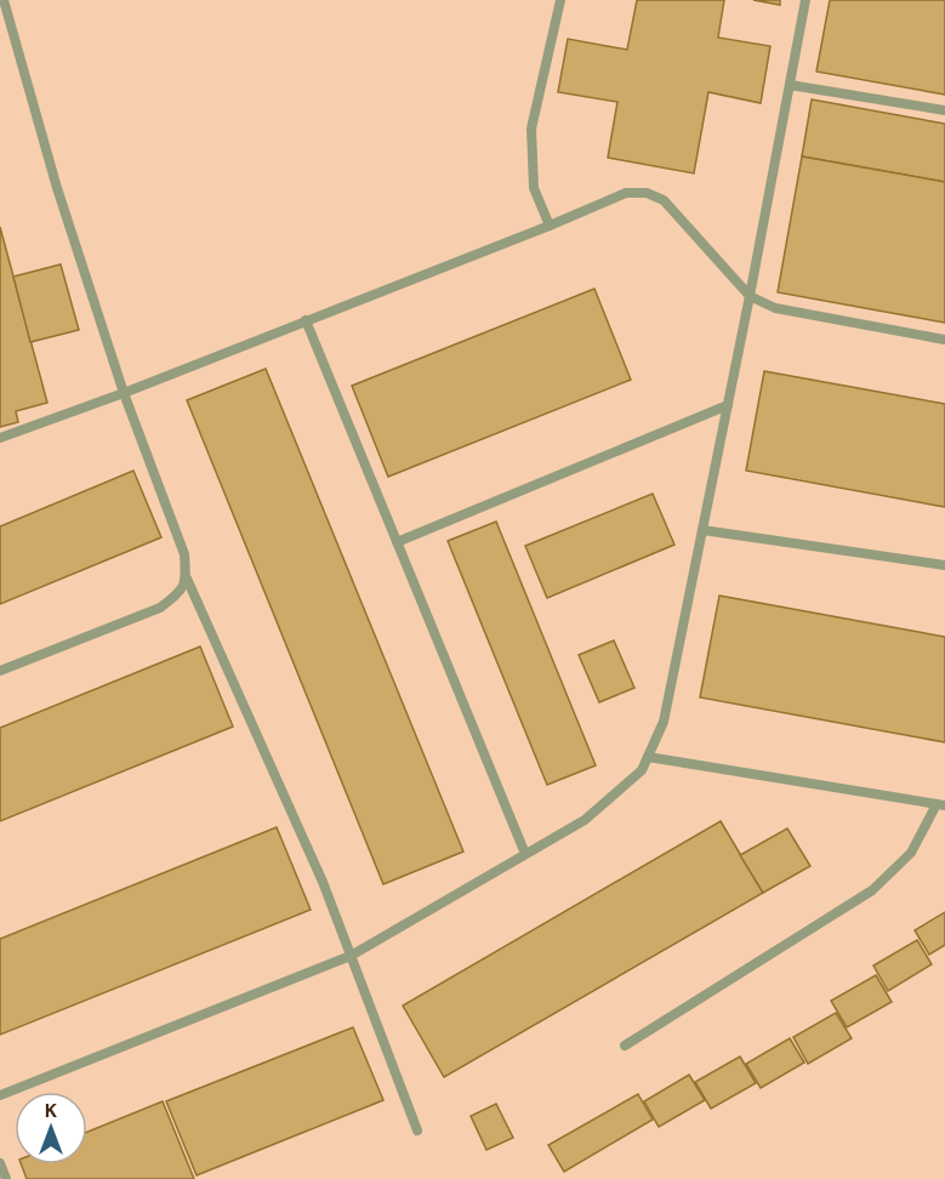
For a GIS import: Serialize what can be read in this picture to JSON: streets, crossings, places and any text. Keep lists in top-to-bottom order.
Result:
{
  "north": "top"
}
